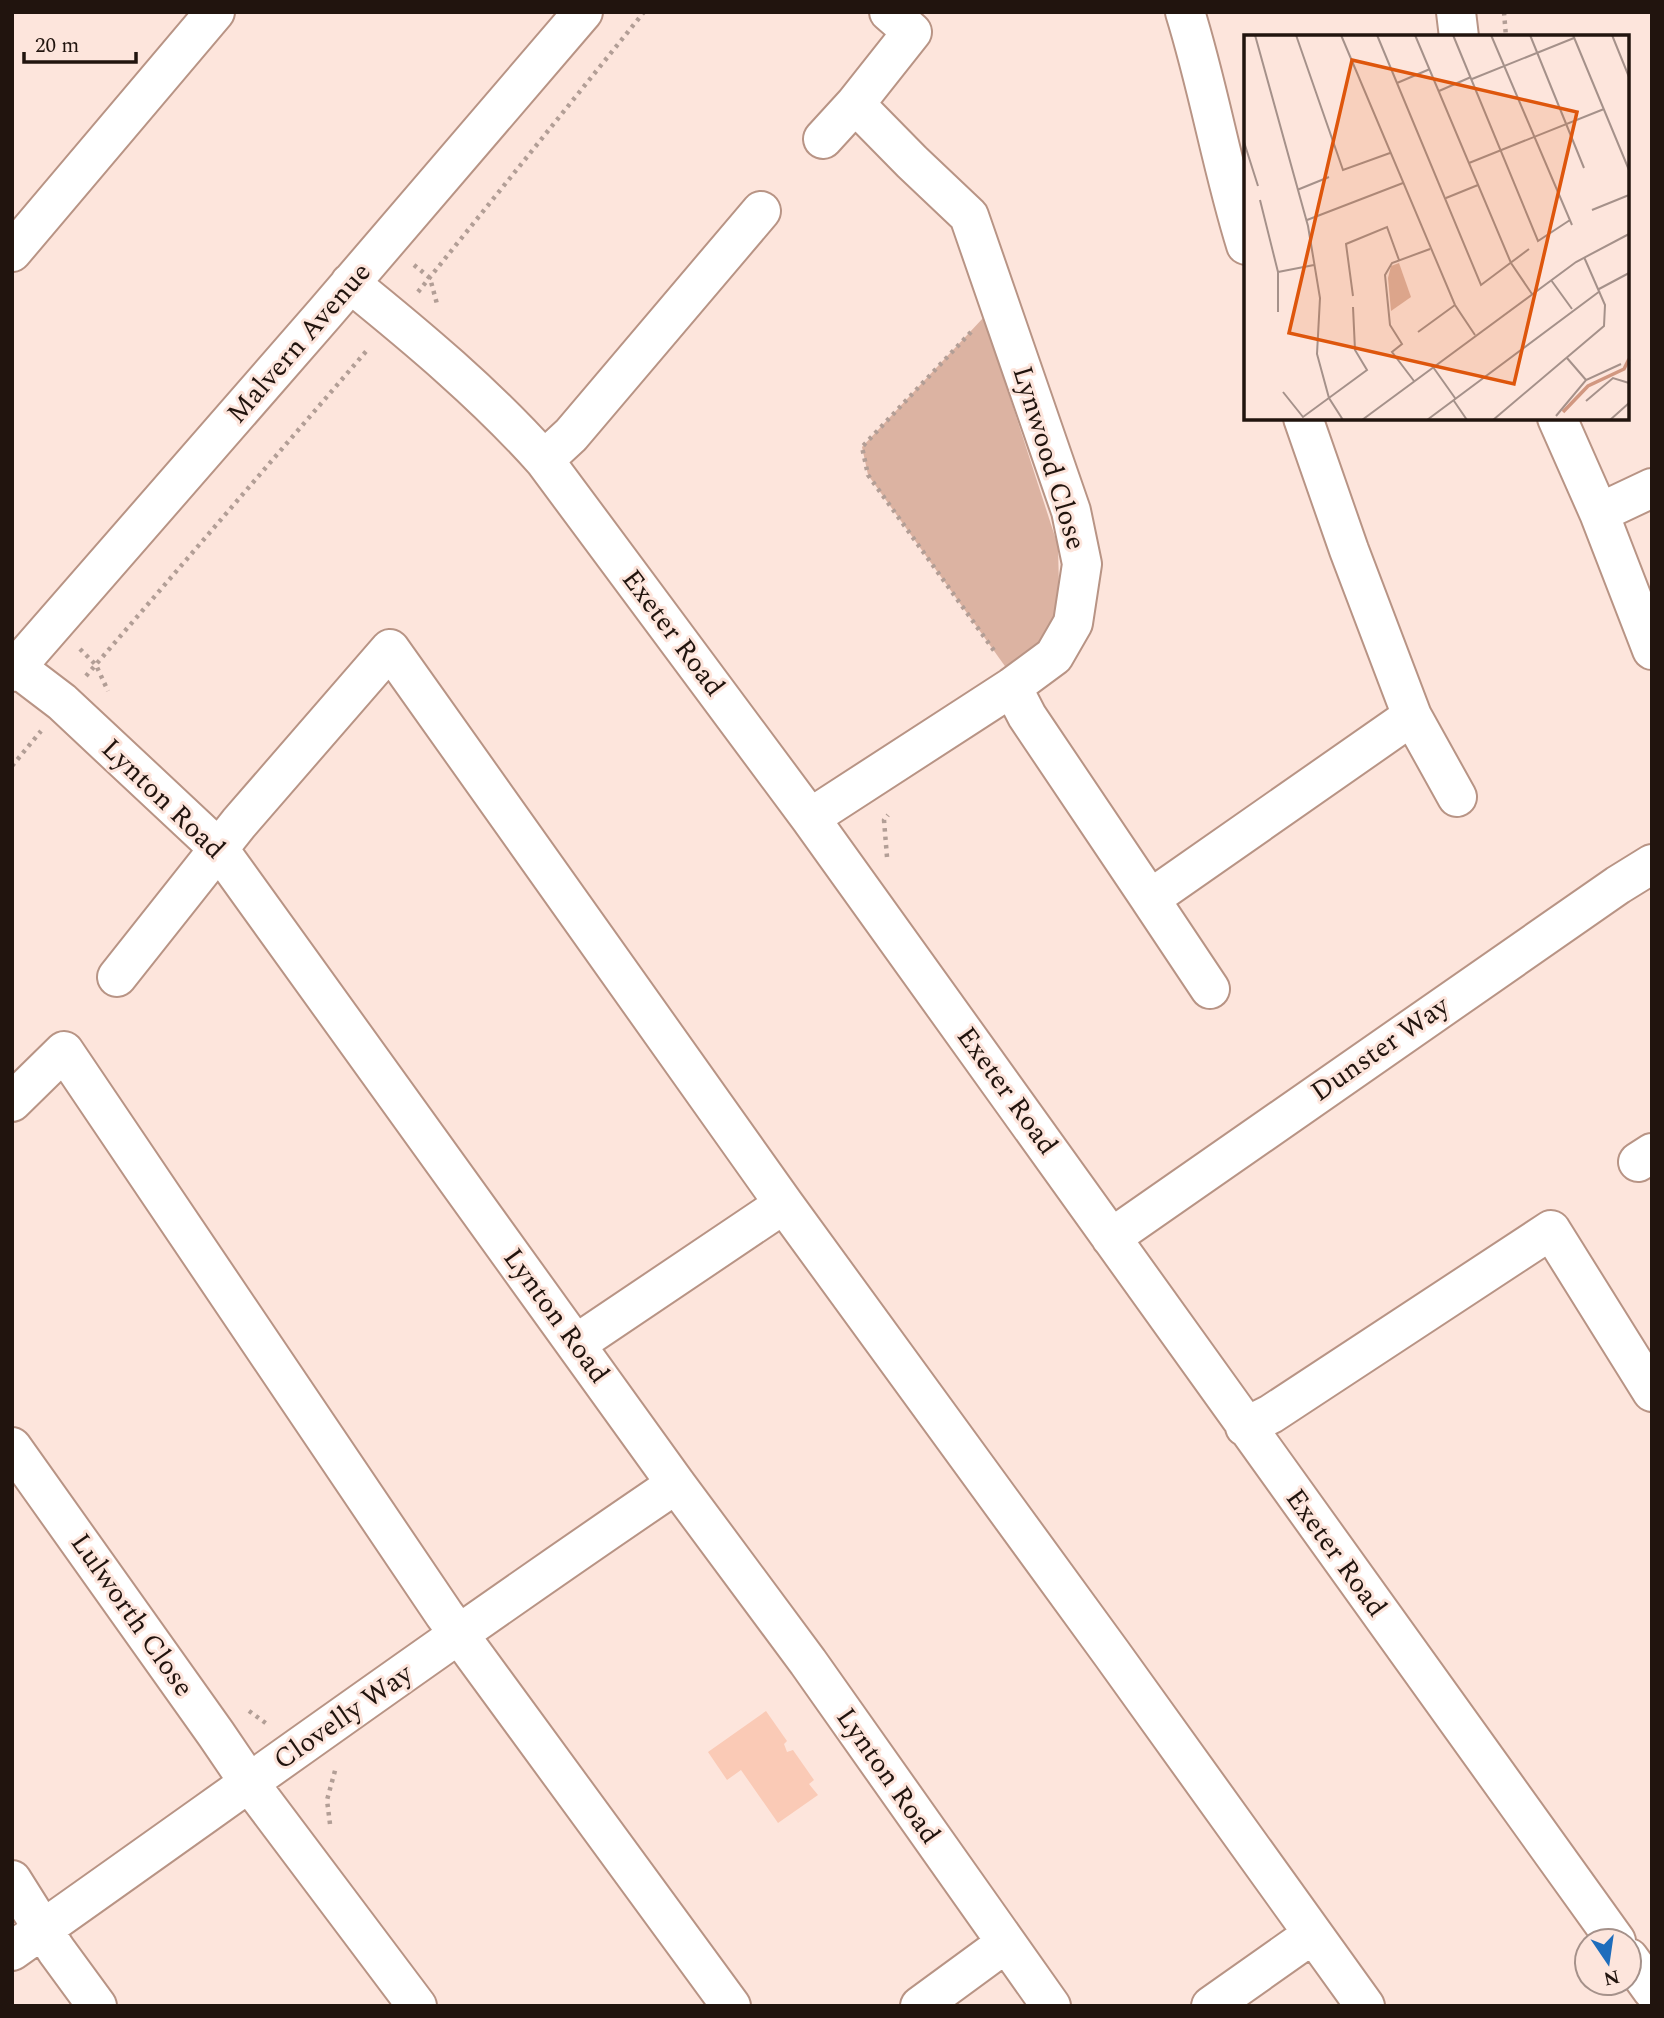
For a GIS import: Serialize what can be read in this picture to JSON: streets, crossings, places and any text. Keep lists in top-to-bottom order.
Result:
{
  "streets": {
    "street": [
      "Malvern Avenue",
      "Lynwood Close",
      "Exeter Road",
      "Lynton Road",
      "Dunster Way",
      "Lulworth Close",
      "Clovelly Way"
    ]
  },
  "crossings": [
    ["Malvern Avenue", "Exeter Road"],
    ["Malvern Avenue", "Lynton Road"],
    ["Lynwood Close", "Exeter Road"],
    ["Exeter Road", "Dunster Way"],
    ["Lynton Road", "Clovelly Way"],
    ["Lulworth Close", "Clovelly Way"]
  ],
  "scale_bar": "20 m",
  "north": "bottom"
}
